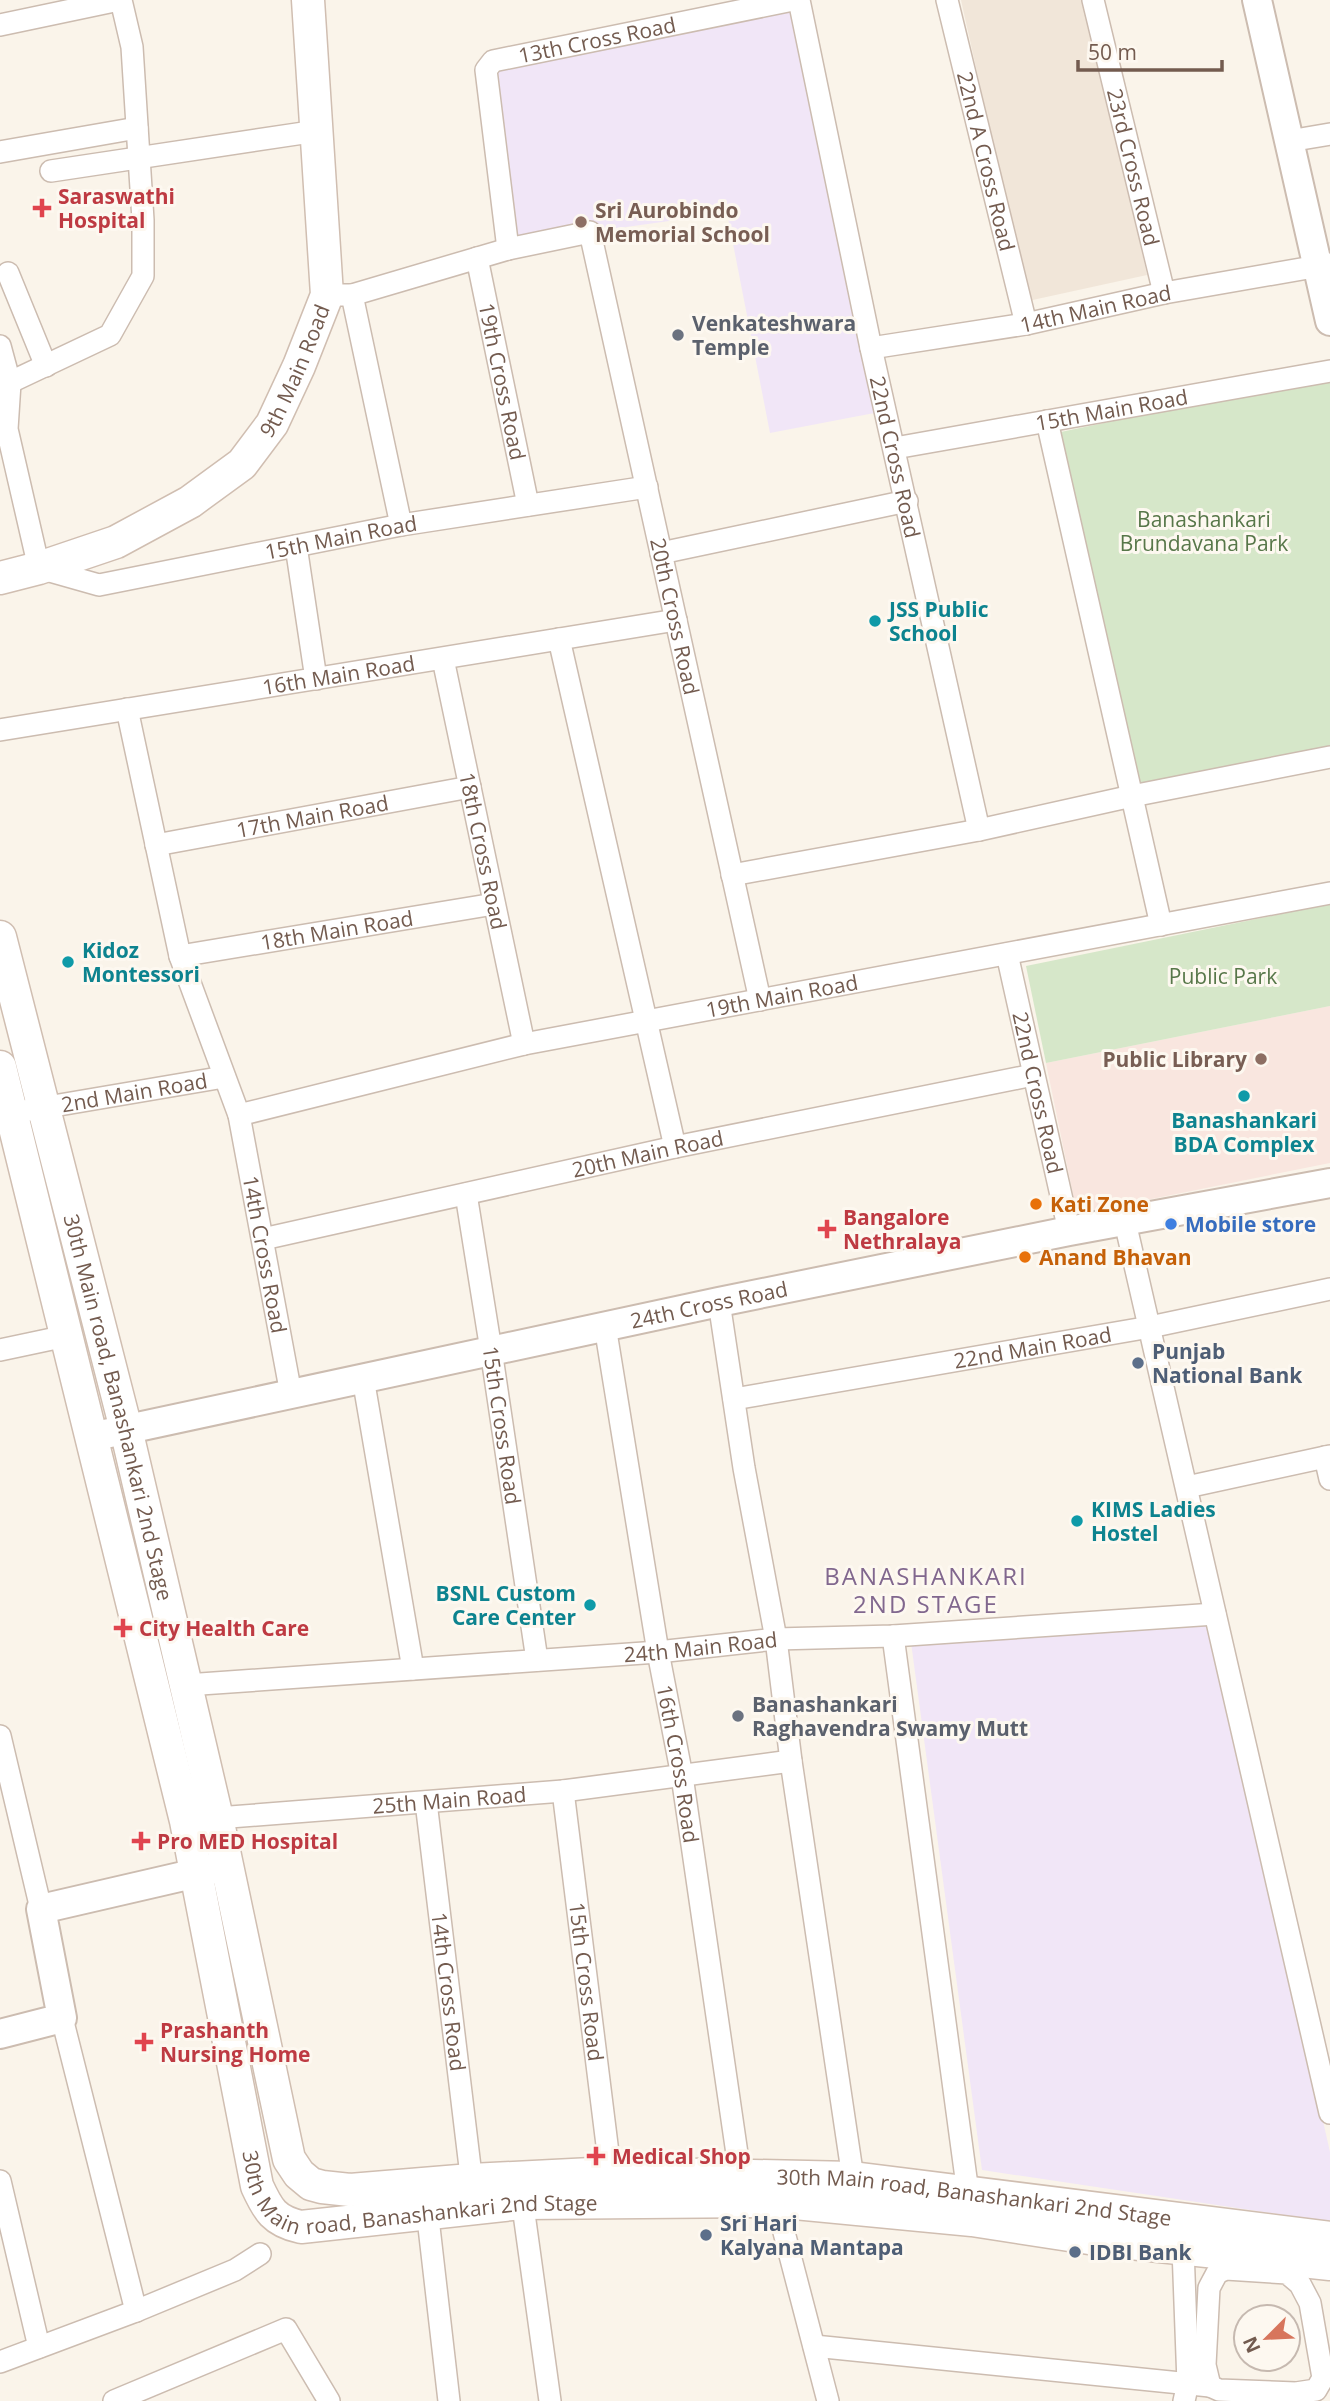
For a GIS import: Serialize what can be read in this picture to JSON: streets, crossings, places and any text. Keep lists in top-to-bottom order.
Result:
{
  "streets": {
    "main road": ["9th Main Road", "30th Main road, Banashankari 2nd Stage"],
    "street": [
      "13th Cross Road",
      "22nd A Cross Road",
      "23rd Cross Road",
      "14th Main Road",
      "19th Cross Road",
      "15th Main Road",
      "22nd Cross Road",
      "20th Cross Road",
      "16th Main Road",
      "17th Main Road",
      "18th Cross Road",
      "18th Main Road",
      "19th Main Road",
      "2nd Main Road",
      "20th Main Road",
      "14th Cross Road",
      "24th Cross Road",
      "22nd Main Road",
      "15th Cross Road",
      "24th Main Road",
      "16th Cross Road",
      "25th Main Road"
    ]
  },
  "crossings": [
    ["13th Cross Road", "20th Cross Road"],
    ["22nd A Cross Road", "14th Main Road"],
    ["23rd Cross Road", "14th Main Road"],
    ["14th Main Road", "22nd Cross Road"],
    ["9th Main Road", "15th Main Road"],
    ["19th Cross Road", "15th Main Road"],
    ["15th Main Road", "22nd Cross Road"],
    ["15th Main Road", "20th Cross Road"],
    ["22nd Cross Road", "19th Main Road"],
    ["22nd Cross Road", "20th Main Road"],
    ["22nd Cross Road", "24th Cross Road"],
    ["20th Cross Road", "16th Main Road"],
    ["20th Cross Road", "19th Main Road"],
    ["16th Main Road", "18th Cross Road"],
    ["16th Main Road", "14th Cross Road"],
    ["17th Main Road", "18th Cross Road"],
    ["17th Main Road", "14th Cross Road"],
    ["18th Cross Road", "18th Main Road"],
    ["18th Cross Road", "19th Main Road"],
    ["18th Main Road", "14th Cross Road"],
    ["19th Main Road", "14th Cross Road"],
    ["2nd Main Road", "14th Cross Road"],
    ["2nd Main Road", "30th Main road, Banashankari 2nd Stage"],
    ["20th Main Road", "14th Cross Road"],
    ["20th Main Road", "15th Cross Road"],
    ["14th Cross Road", "24th Cross Road"],
    ["14th Cross Road", "30th Main road, Banashankari 2nd Stage"],
    ["14th Cross Road", "25th Main Road"],
    ["24th Cross Road", "30th Main road, Banashankari 2nd Stage"],
    ["24th Cross Road", "15th Cross Road"],
    ["24th Cross Road", "16th Cross Road"],
    ["30th Main road, Banashankari 2nd Stage", "15th Cross Road"],
    ["30th Main road, Banashankari 2nd Stage", "24th Main Road"],
    ["30th Main road, Banashankari 2nd Stage", "16th Cross Road"],
    ["30th Main road, Banashankari 2nd Stage", "25th Main Road"],
    ["15th Cross Road", "24th Main Road"],
    ["15th Cross Road", "25th Main Road"],
    ["24th Main Road", "16th Cross Road"],
    ["16th Cross Road", "25th Main Road"]
  ],
  "districts": ["BANASHANKARI 2ND STAGE"],
  "parks": ["Banashankari Brundavana Park", "Public Park"],
  "places": {
    "health": [
      "Saraswathi Hospital",
      "Bangalore Nethralaya",
      "City Health Care",
      "Pro MED Hospital",
      "Prashanth Nursing Home",
      "Medical Shop"
    ],
    "other": [
      "Sri Aurobindo Memorial School",
      "Venkateshwara Temple",
      "JSS Public School",
      "Kidoz Montessori",
      "Public Library",
      "Banashankari BDA Complex",
      "Kati Zone",
      "Mobile store",
      "Anand Bhavan",
      "Punjab National Bank",
      "KIMS Ladies Hostel",
      "BSNL Custom Care Center",
      "Banashankari Raghavendra Swamy Mutt",
      "Sri Hari Kalyana Mantapa",
      "IDBI Bank"
    ]
  },
  "scale_bar": "50 m",
  "north": "bottom left"
}
